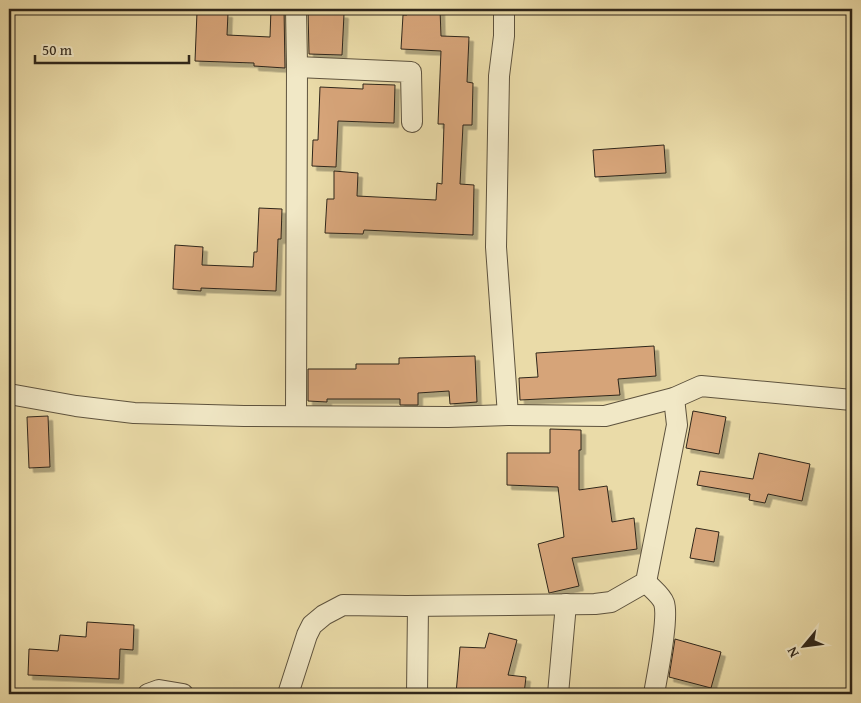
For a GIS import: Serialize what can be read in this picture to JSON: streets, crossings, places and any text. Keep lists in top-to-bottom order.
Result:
{
  "scale_bar": "50 m",
  "north": "bottom left"
}
